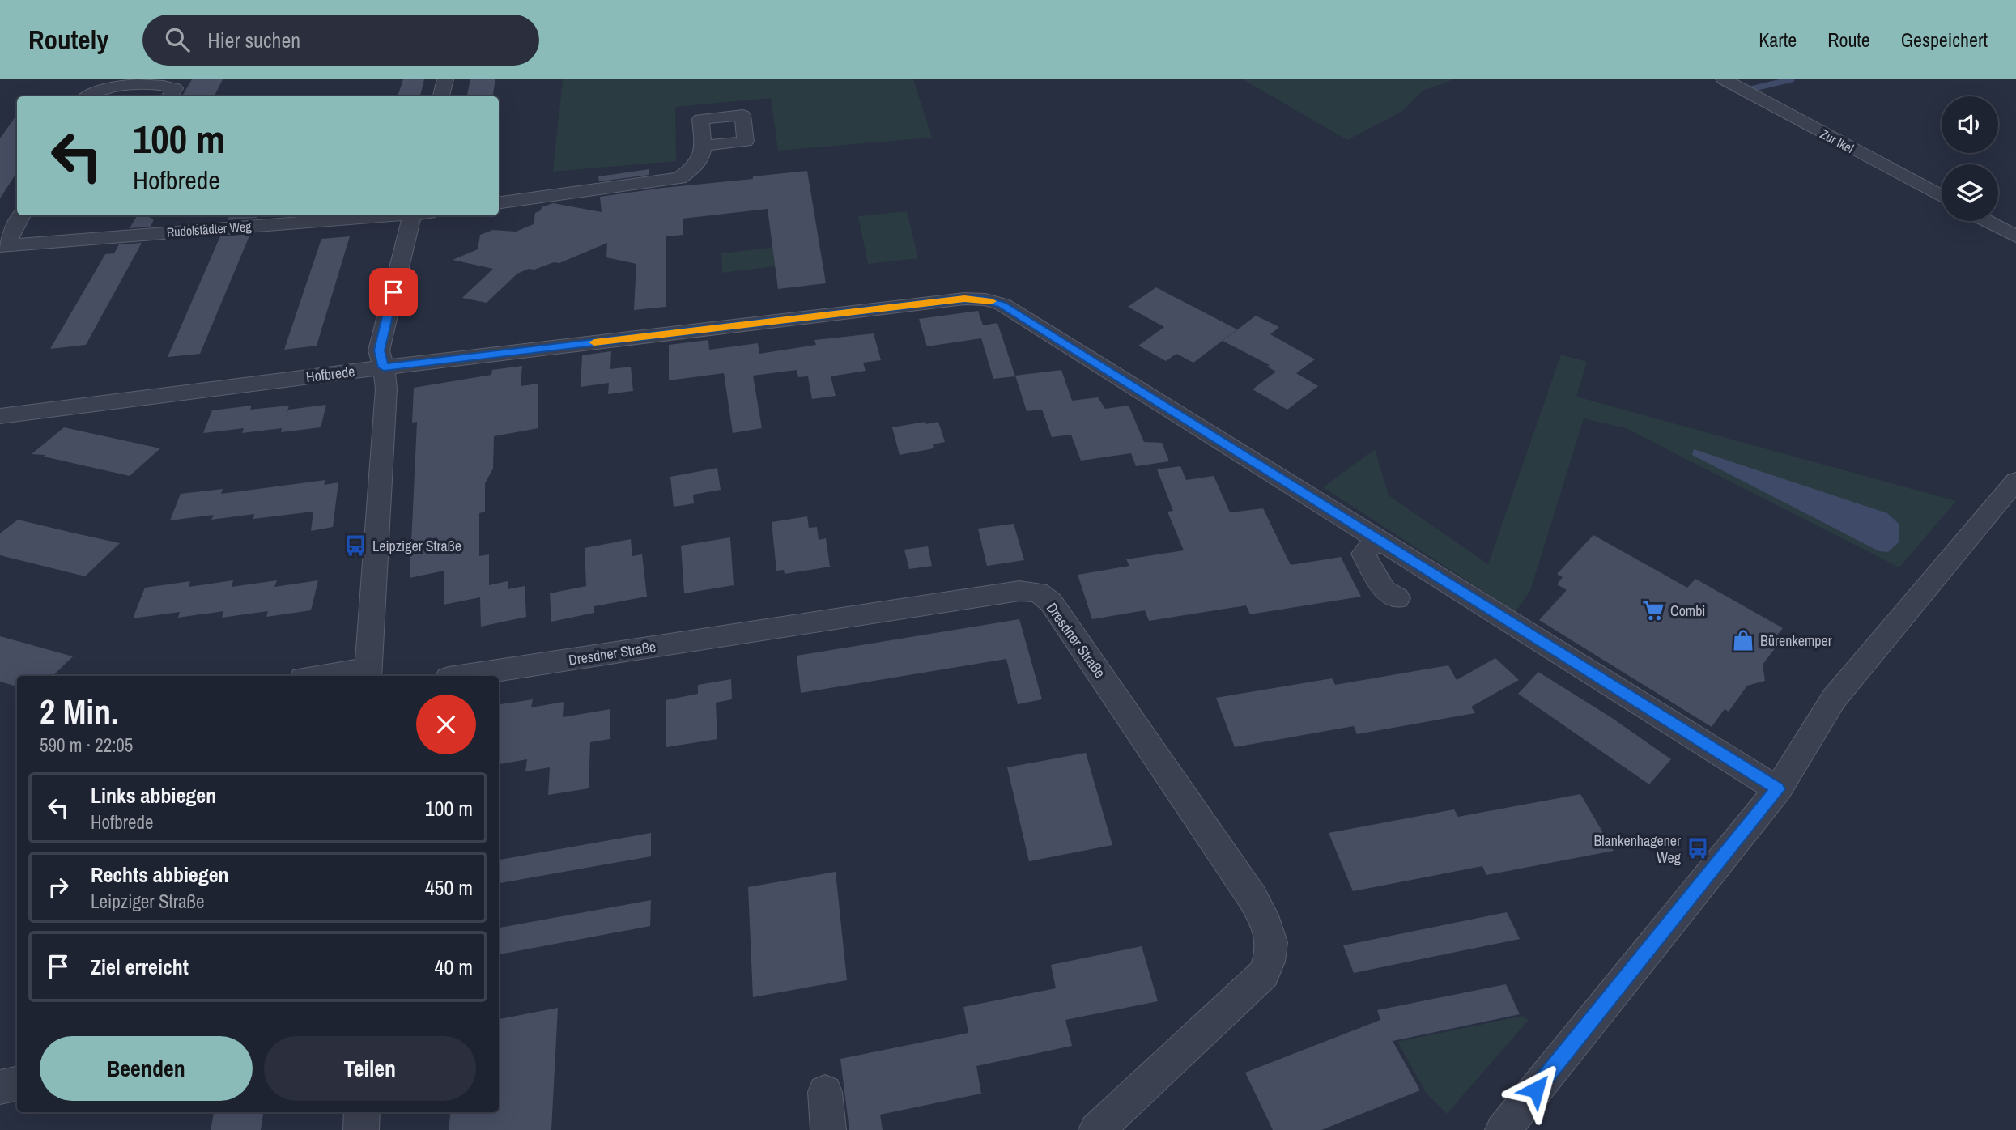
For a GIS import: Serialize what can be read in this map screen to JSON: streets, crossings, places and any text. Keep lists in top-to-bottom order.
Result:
{
  "streets": {
    "street": [
      "Zur Ikel",
      "Rudolstädter Weg",
      "Hofbrede",
      "Dresdner Straße"
    ]
  },
  "places": {
    "bus stop": ["Leipziger Straße", "Blankenhagener Weg"],
    "supermarket": ["Combi"],
    "shop": ["Bürenkemper"]
  },
  "page": {
    "header": "Routely",
    "search": "Hier suchen",
    "nav": ["Karte", "Route", "Gespeichert"],
    "turn": ["100 m", "Hofbrede"],
    "heading": ["2 Min.", "590 m · 22:05"],
    "list": [
      {
        "name": "Links abbiegen",
        "note": "Hofbrede",
        "value": "100 m"
      },
      {
        "name": "Rechts abbiegen",
        "note": "Leipziger Straße",
        "value": "450 m"
      },
      {
        "name": "Ziel erreicht",
        "value": "40 m"
      }
    ],
    "buttons": ["Beenden", "Teilen"]
  }
}
